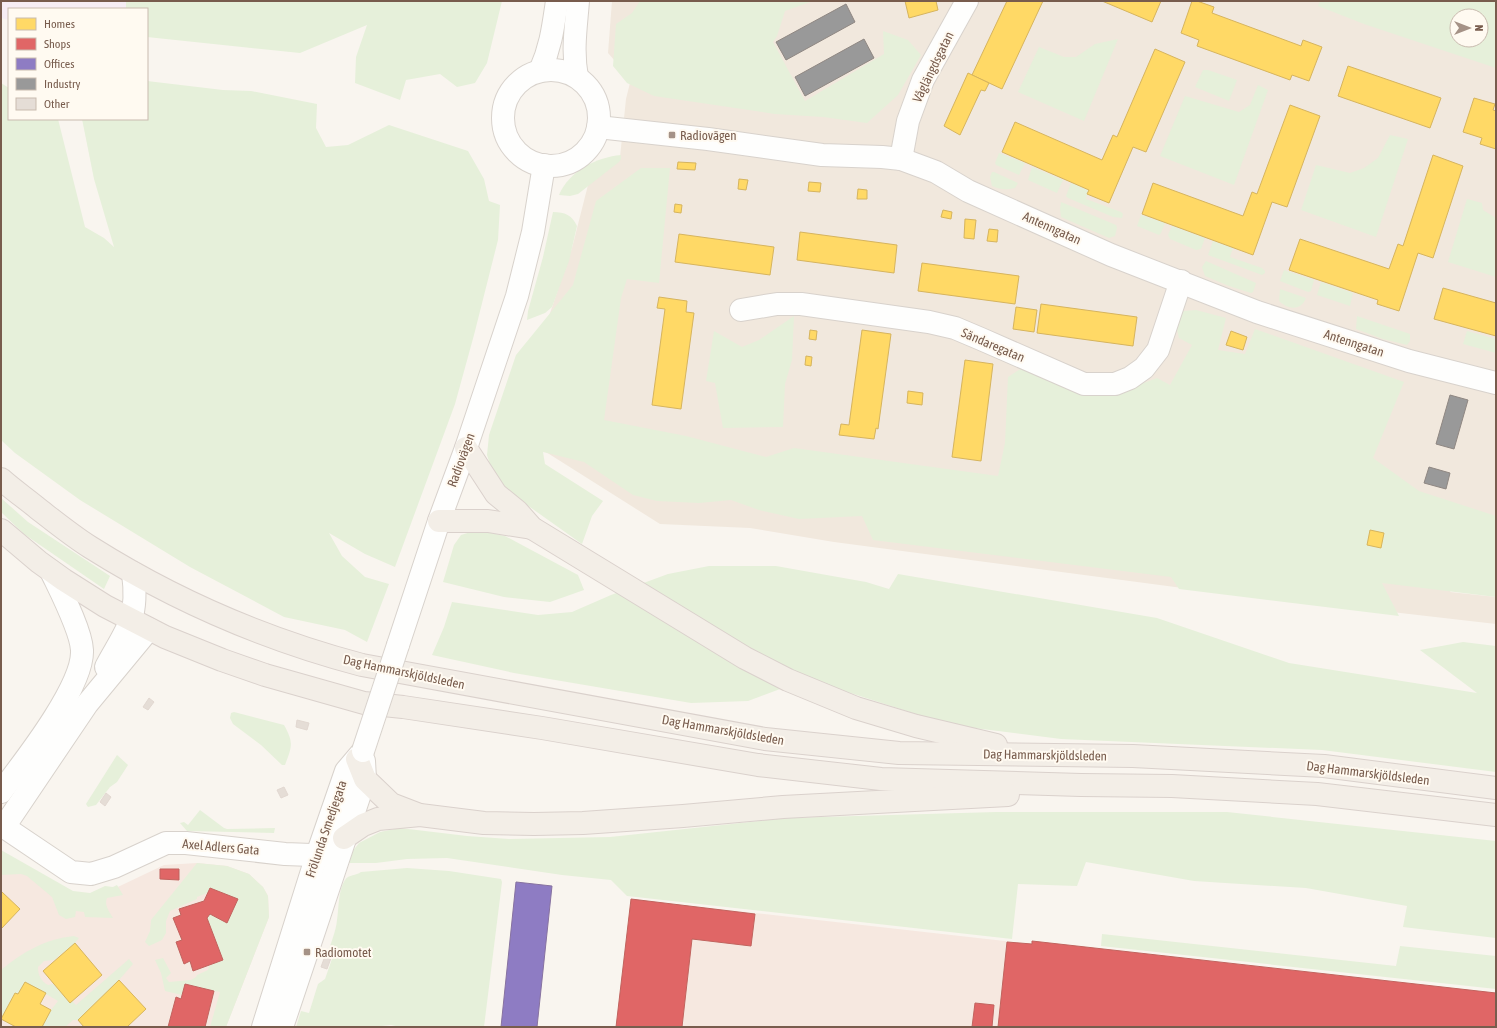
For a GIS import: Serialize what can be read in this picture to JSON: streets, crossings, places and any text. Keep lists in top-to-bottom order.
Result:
{
  "streets": {
    "main road": ["Dag Hammarskjöldsleden"],
    "street": [
      "Våglängdsgatan",
      "Antenngatan",
      "Sändaregatan",
      "Radiovägen",
      "Frölunda Smedjegata",
      "Axel Adlers Gata"
    ]
  },
  "crossings": [
    ["Våglängdsgatan", "Antenngatan"],
    ["Antenngatan", "Sändaregatan"],
    ["Antenngatan", "Radiovägen"],
    ["Radiovägen", "Frölunda Smedjegata"],
    ["Dag Hammarskjöldsleden", "Axel Adlers Gata"],
    ["Frölunda Smedjegata", "Axel Adlers Gata"]
  ],
  "places": {
    "transit": ["Radiovägen", "Radiomotet"]
  },
  "legend": [
    "Homes",
    "Shops",
    "Offices",
    "Industry",
    "Other"
  ],
  "north": "right"
}
